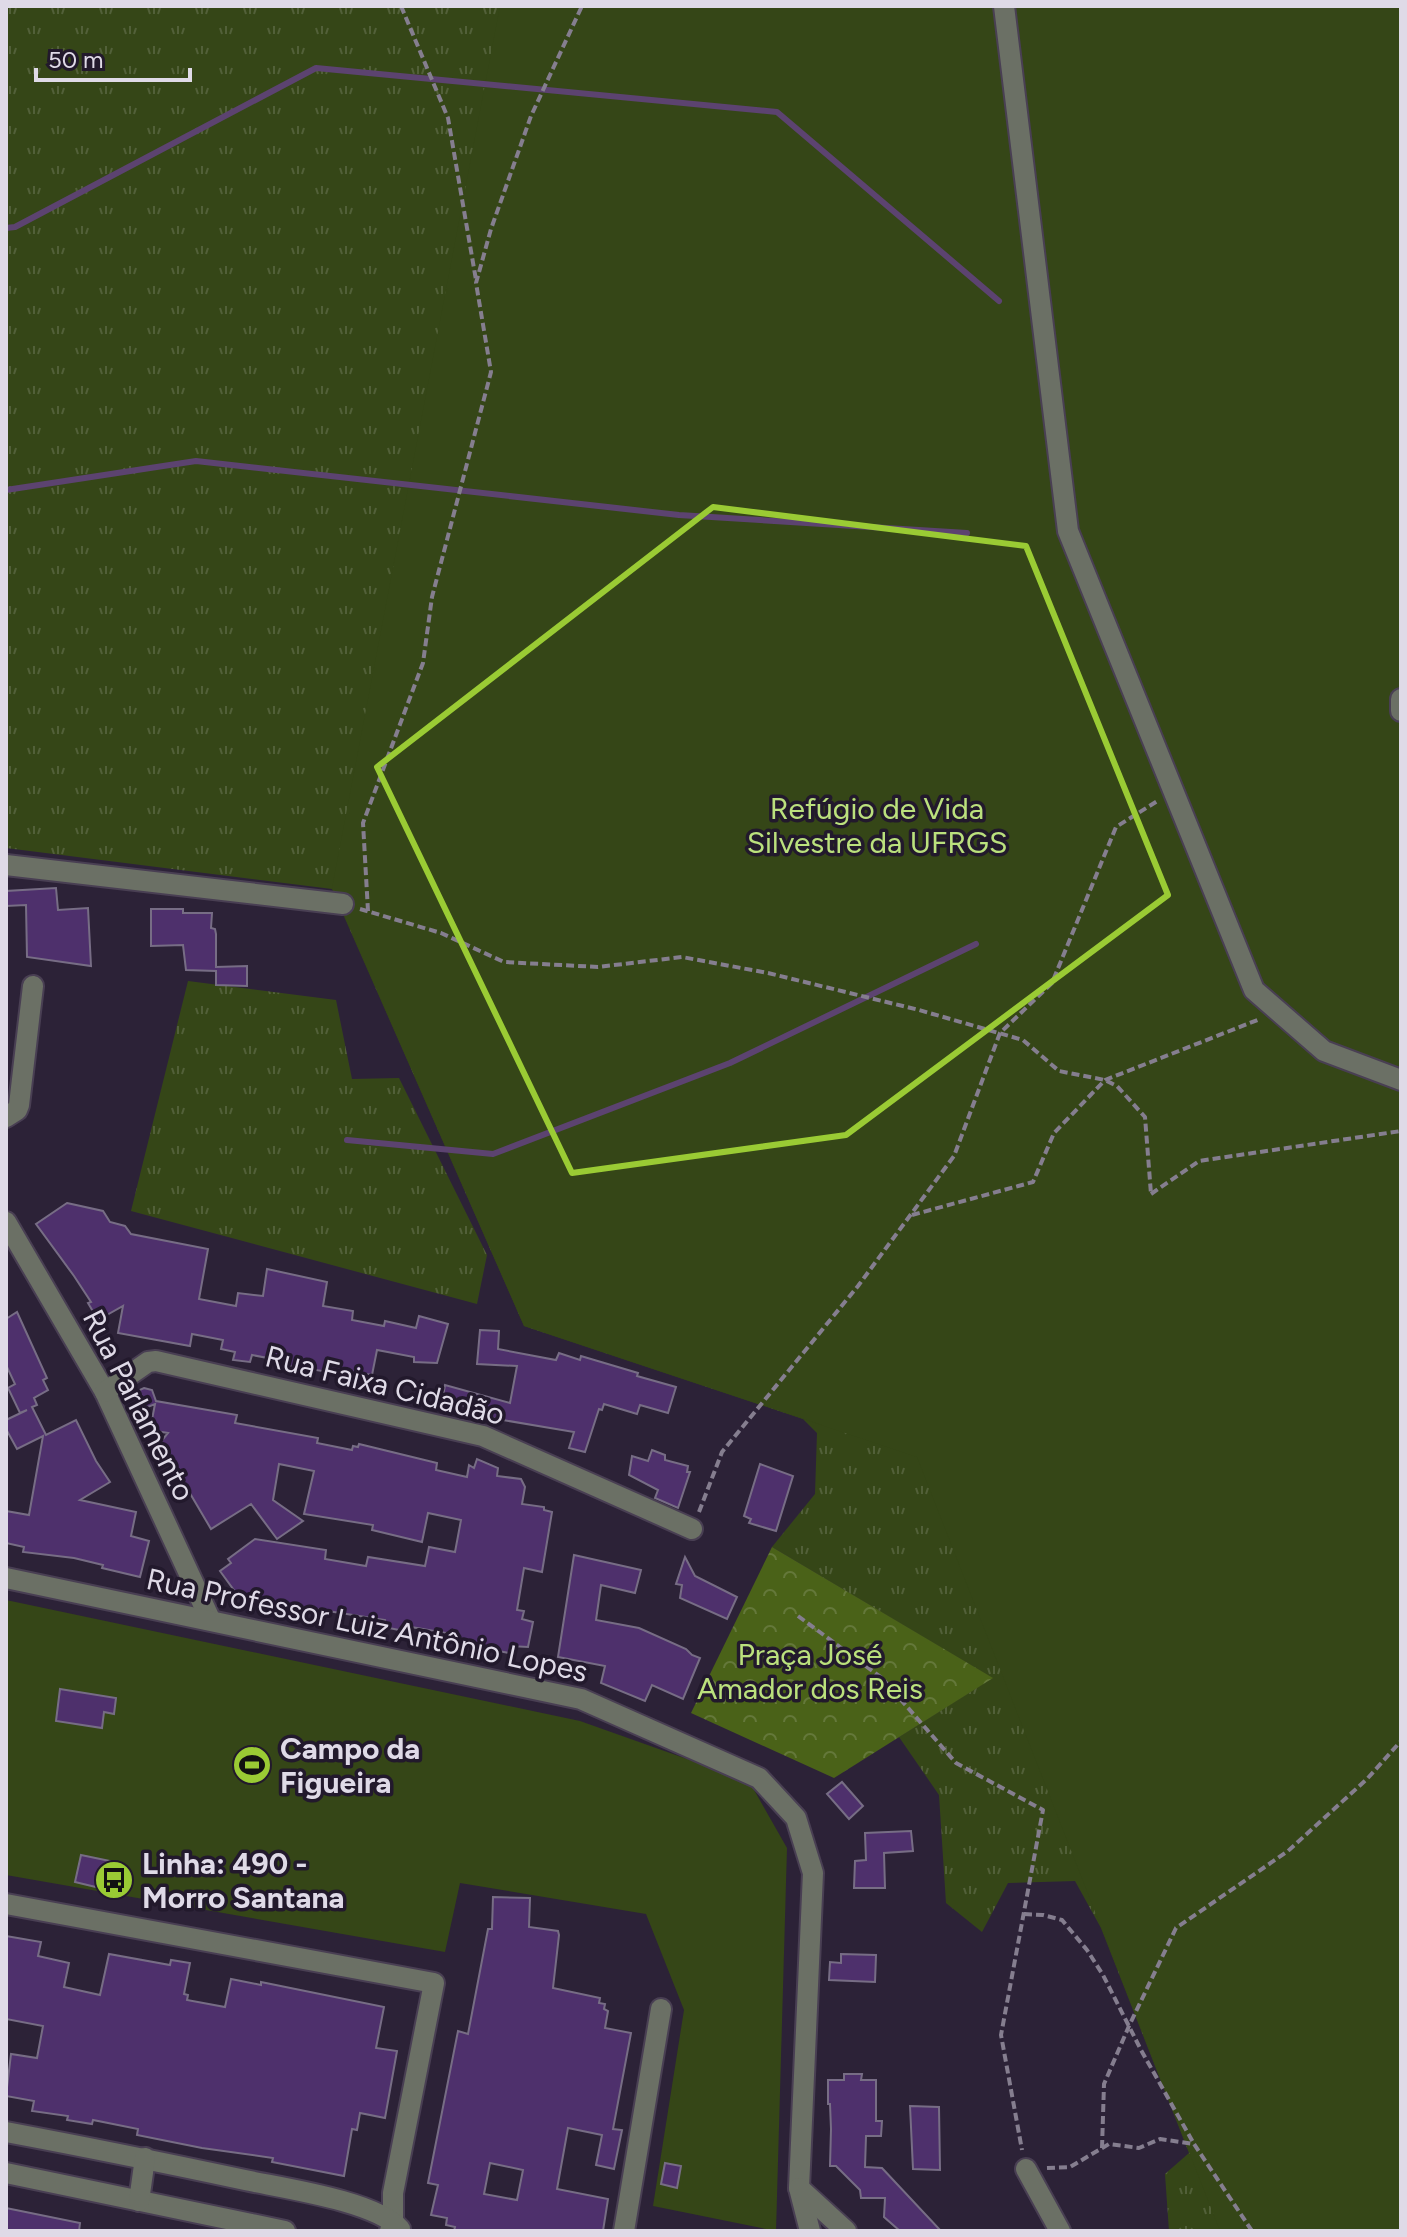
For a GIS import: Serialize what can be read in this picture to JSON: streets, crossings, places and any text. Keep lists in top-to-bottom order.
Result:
{
  "streets": {
    "street": ["Rua Faixa Cidadão", "Rua Parlamento", "Rua Professor Luiz Antônio Lopes"]
  },
  "crossings": [
    ["Rua Faixa Cidadão", "Rua Parlamento"],
    ["Rua Parlamento", "Rua Professor Luiz Antônio Lopes"]
  ],
  "parks": ["Refúgio de Vida Silvestre da UFRGS", "Praça José Amador dos Reis"],
  "places": {
    "sports": ["Campo da Figueira"],
    "bus stop": ["Linha: 490 - Morro Santana"]
  },
  "scale_bar": "50 m"
}
